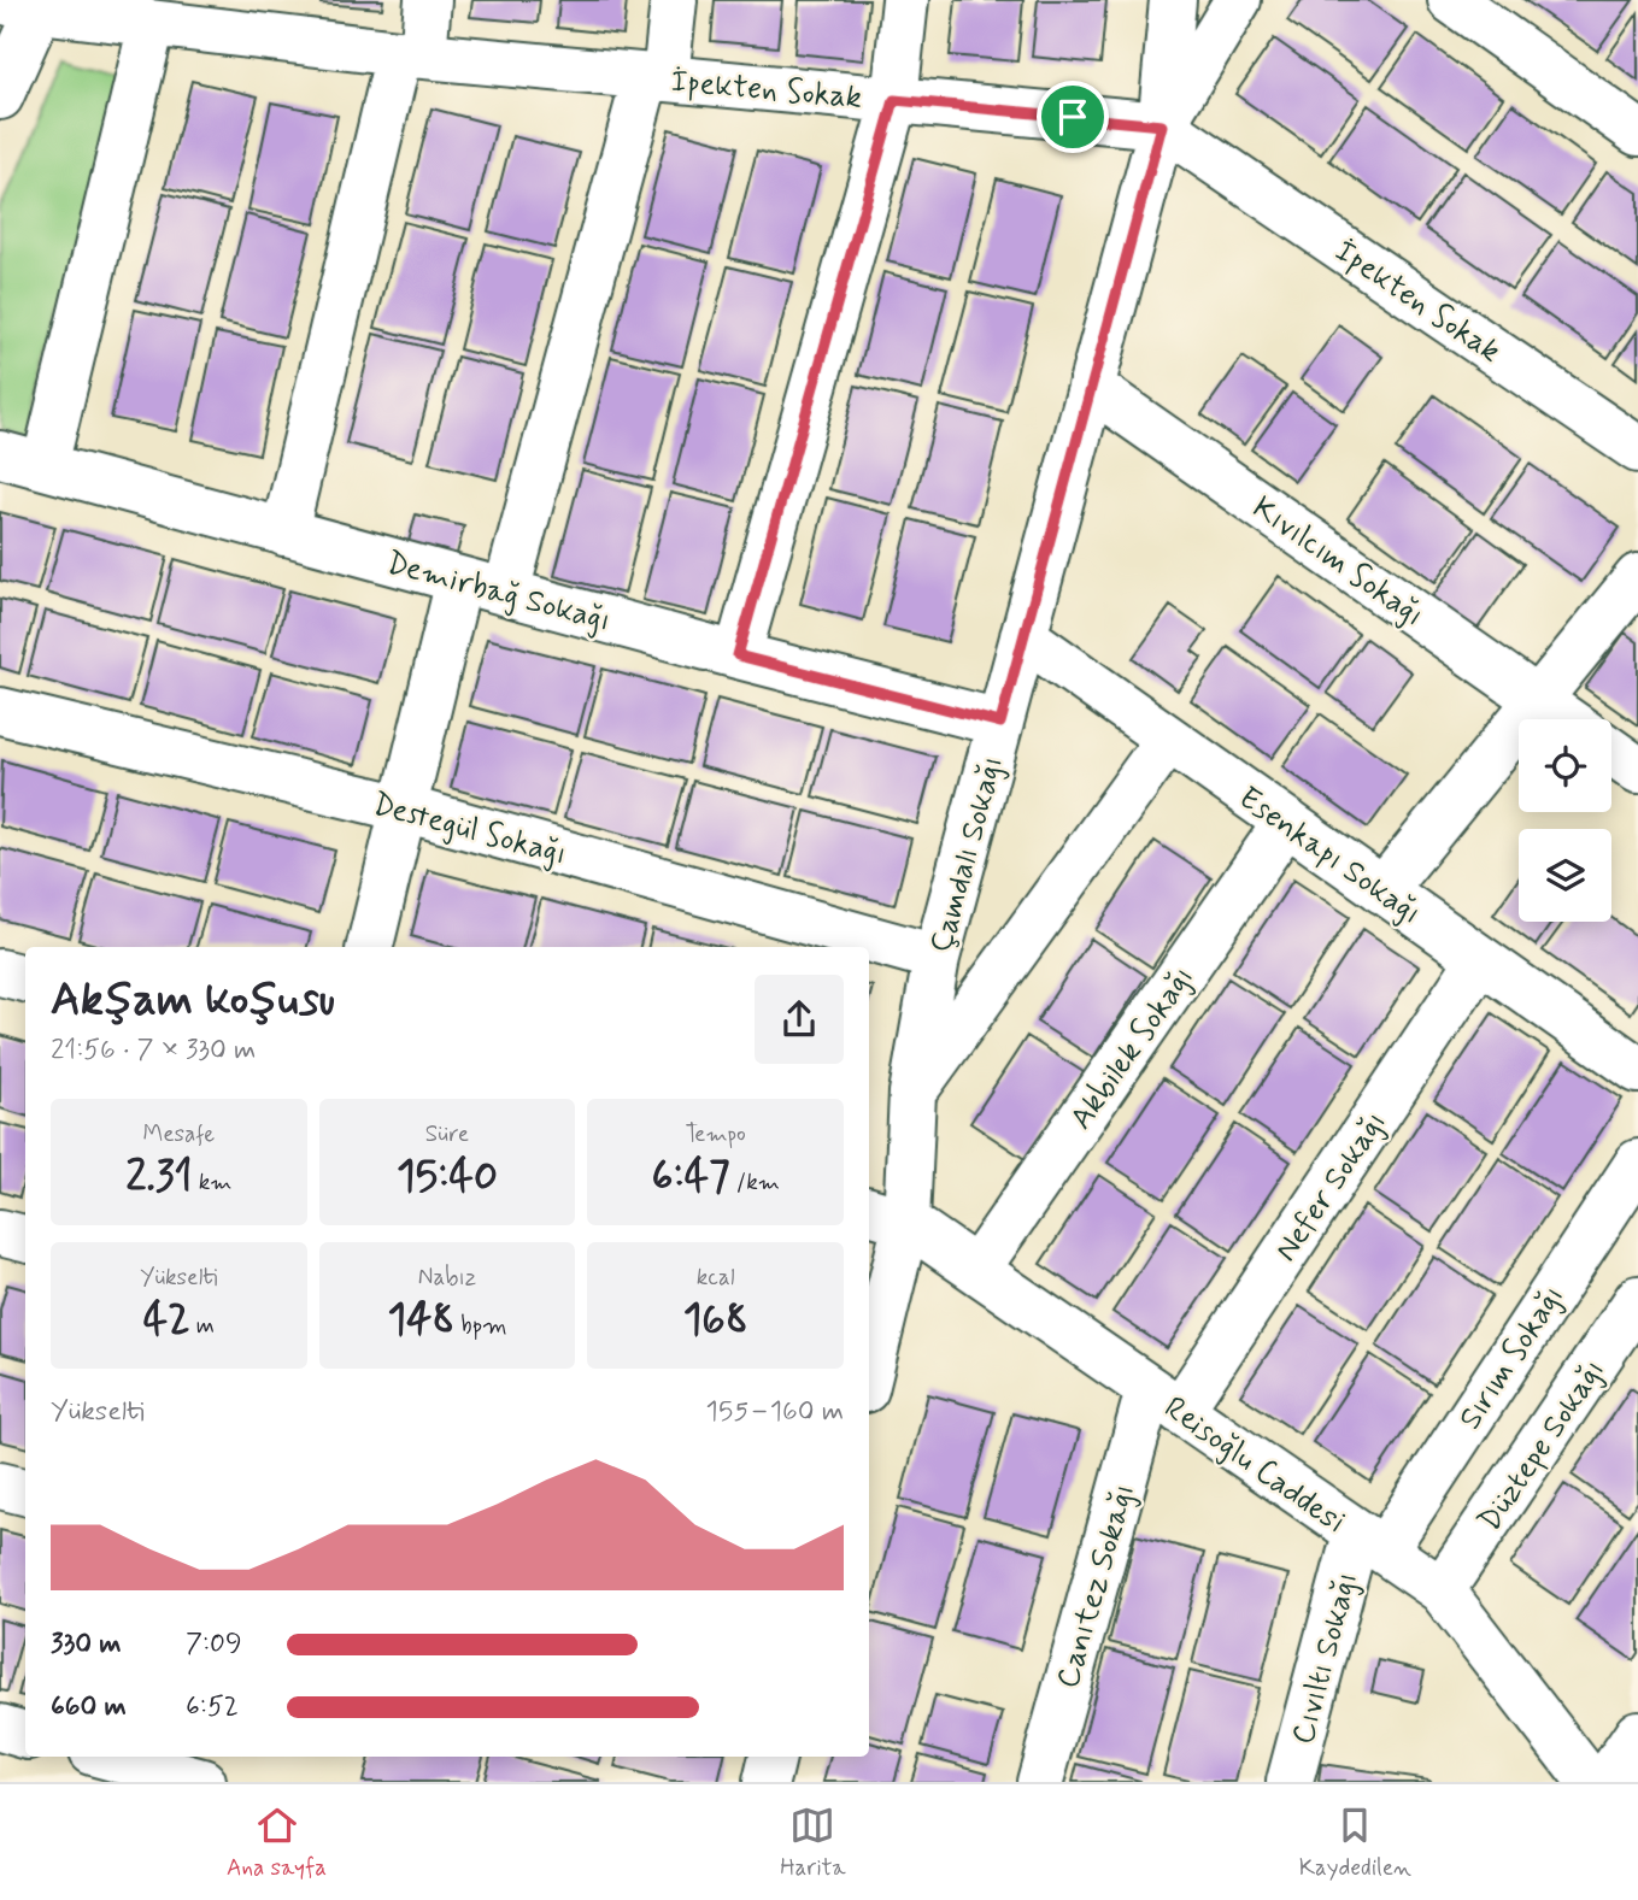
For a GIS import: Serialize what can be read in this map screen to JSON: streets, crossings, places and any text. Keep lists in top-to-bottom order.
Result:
{
  "streets": {
    "street": [
      "İpekten Sokak",
      "Kıvılcım Sokağı",
      "Demirbağ Sokağı",
      "Destegül Sokağı",
      "Çamdalı Sokağı",
      "Esenkapı Sokağı",
      "Akbilek Sokağı",
      "Nefer Sokağı",
      "Sırım Sokağı",
      "Düztepe Sokağı",
      "Reisoğlu Caddesi",
      "Canıtez Sokağı",
      "Cıvıltı Sokağı"
    ]
  },
  "crossings": [
    ["İpekten Sokak", "Çamdalı Sokağı"],
    ["Kıvılcım Sokağı", "Çamdalı Sokağı"],
    ["Demirbağ Sokağı", "Çamdalı Sokağı"],
    ["Destegül Sokağı", "Çamdalı Sokağı"],
    ["Çamdalı Sokağı", "Esenkapı Sokağı"],
    ["Çamdalı Sokağı", "Reisoğlu Caddesi"],
    ["Esenkapı Sokağı", "Akbilek Sokağı"],
    ["Esenkapı Sokağı", "Nefer Sokağı"],
    ["Akbilek Sokağı", "Reisoğlu Caddesi"],
    ["Nefer Sokağı", "Reisoğlu Caddesi"],
    ["Nefer Sokağı", "Canıtez Sokağı"],
    ["Sırım Sokağı", "Reisoğlu Caddesi"],
    ["Sırım Sokağı", "Cıvıltı Sokağı"],
    ["Düztepe Sokağı", "Reisoğlu Caddesi"],
    ["Reisoğlu Caddesi", "Canıtez Sokağı"],
    ["Reisoğlu Caddesi", "Cıvıltı Sokağı"]
  ],
  "page": {
    "heading": ["Akşam koşusu", "21:56 · 7 × 330 m"],
    "stats": [
      ["Mesafe", "2.31 km"],
      ["Süre", "15:40"],
      ["Tempo", "6:47 /km"],
      ["Yükselti", "42 m"],
      ["Nabız", "148 bpm"],
      ["kcal", "168"]
    ],
    "chart": ["Yükselti", "155–160 m"],
    "list": [
      {
        "name": "330 m",
        "note": "7:09"
      },
      {
        "name": "660 m",
        "note": "6:52"
      }
    ],
    "tabs": ["Ana sayfa", "Harita", "Kaydedilen"]
  }
}
